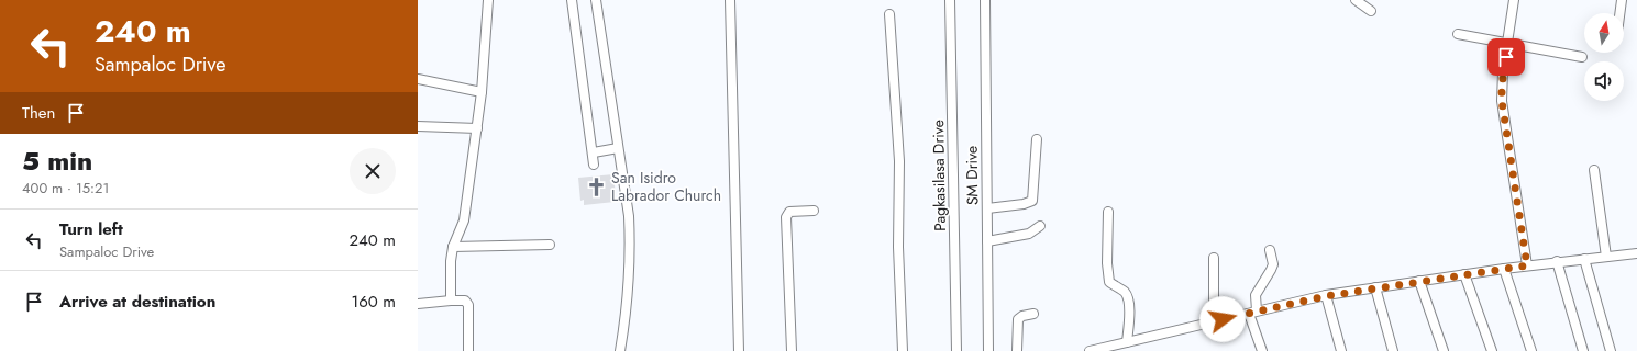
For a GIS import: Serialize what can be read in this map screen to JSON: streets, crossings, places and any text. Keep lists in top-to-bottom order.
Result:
{
  "streets": {
    "street": ["Pagkasilasa Drive", "SM Drive"]
  },
  "places": {
    "church": ["San Isidro Labrador Church"]
  },
  "north": "top",
  "page": {
    "turn": ["240 m", "Sampaloc Drive"],
    "then": "Then",
    "heading": ["5 min", "400 m · 15:21"],
    "list": [
      {
        "name": "Turn left",
        "note": "Sampaloc Drive",
        "value": "240 m"
      },
      {
        "name": "Arrive at destination",
        "value": "160 m"
      }
    ]
  }
}
